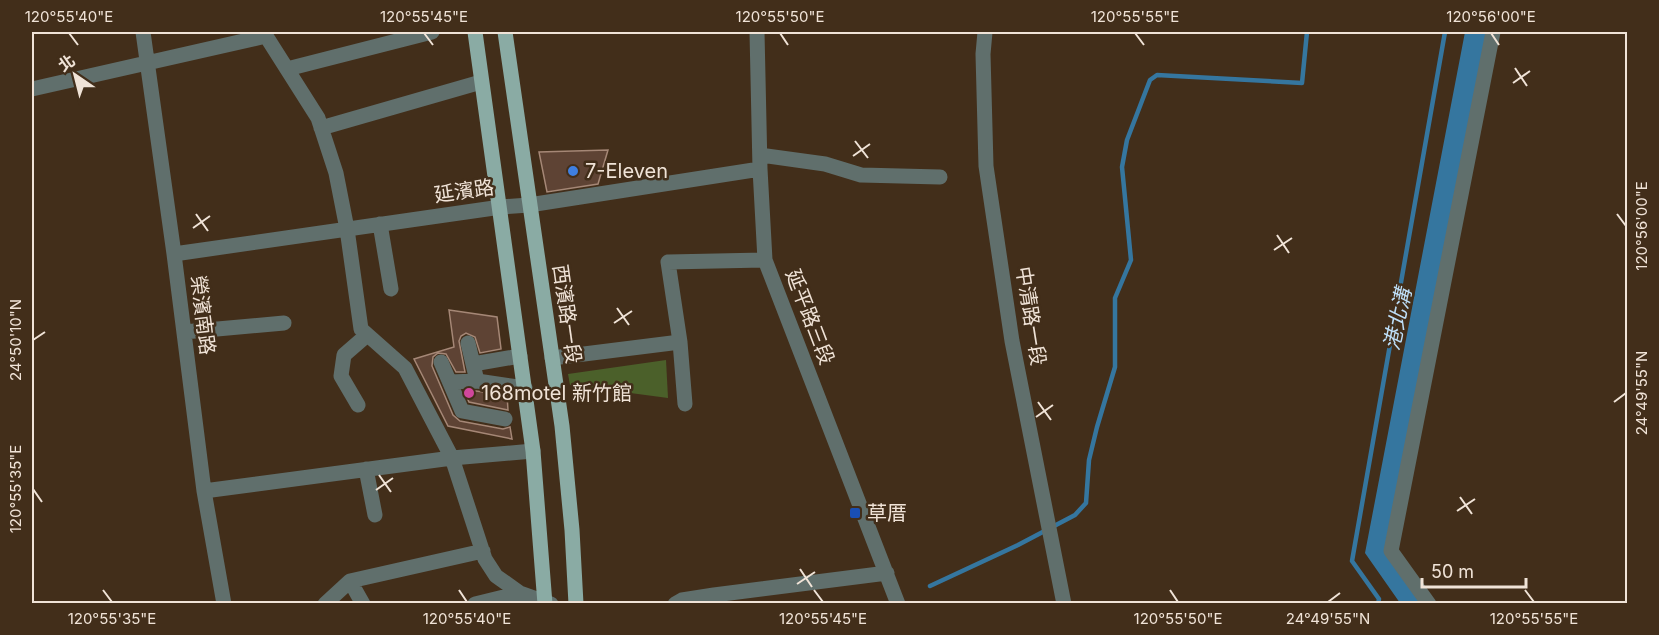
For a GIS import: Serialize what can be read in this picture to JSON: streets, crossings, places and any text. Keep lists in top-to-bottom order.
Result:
{
  "streets": {
    "main road": ["西濱路一段"],
    "street": [
      "延濱路",
      "榮濱南路",
      "中清路一段",
      "延平路三段"
    ]
  },
  "crossings": [
    ["延濱路", "西濱路一段"],
    ["延濱路", "榮濱南路"],
    ["延濱路", "延平路三段"]
  ],
  "water": ["港北溝"],
  "places": {
    "other": ["7-Eleven", "168motel 新竹館"],
    "transit": ["草厝"]
  },
  "scale_bar": "50 m",
  "north": "top left",
  "coordinates": [
    "120°55'40\"E",
    "120°55'45\"E",
    "120°55'50\"E",
    "120°55'55\"E",
    "120°56'00\"E",
    "24°50'10\"N",
    "24°49'55\"N",
    "120°55'35\"E"
  ]
}
